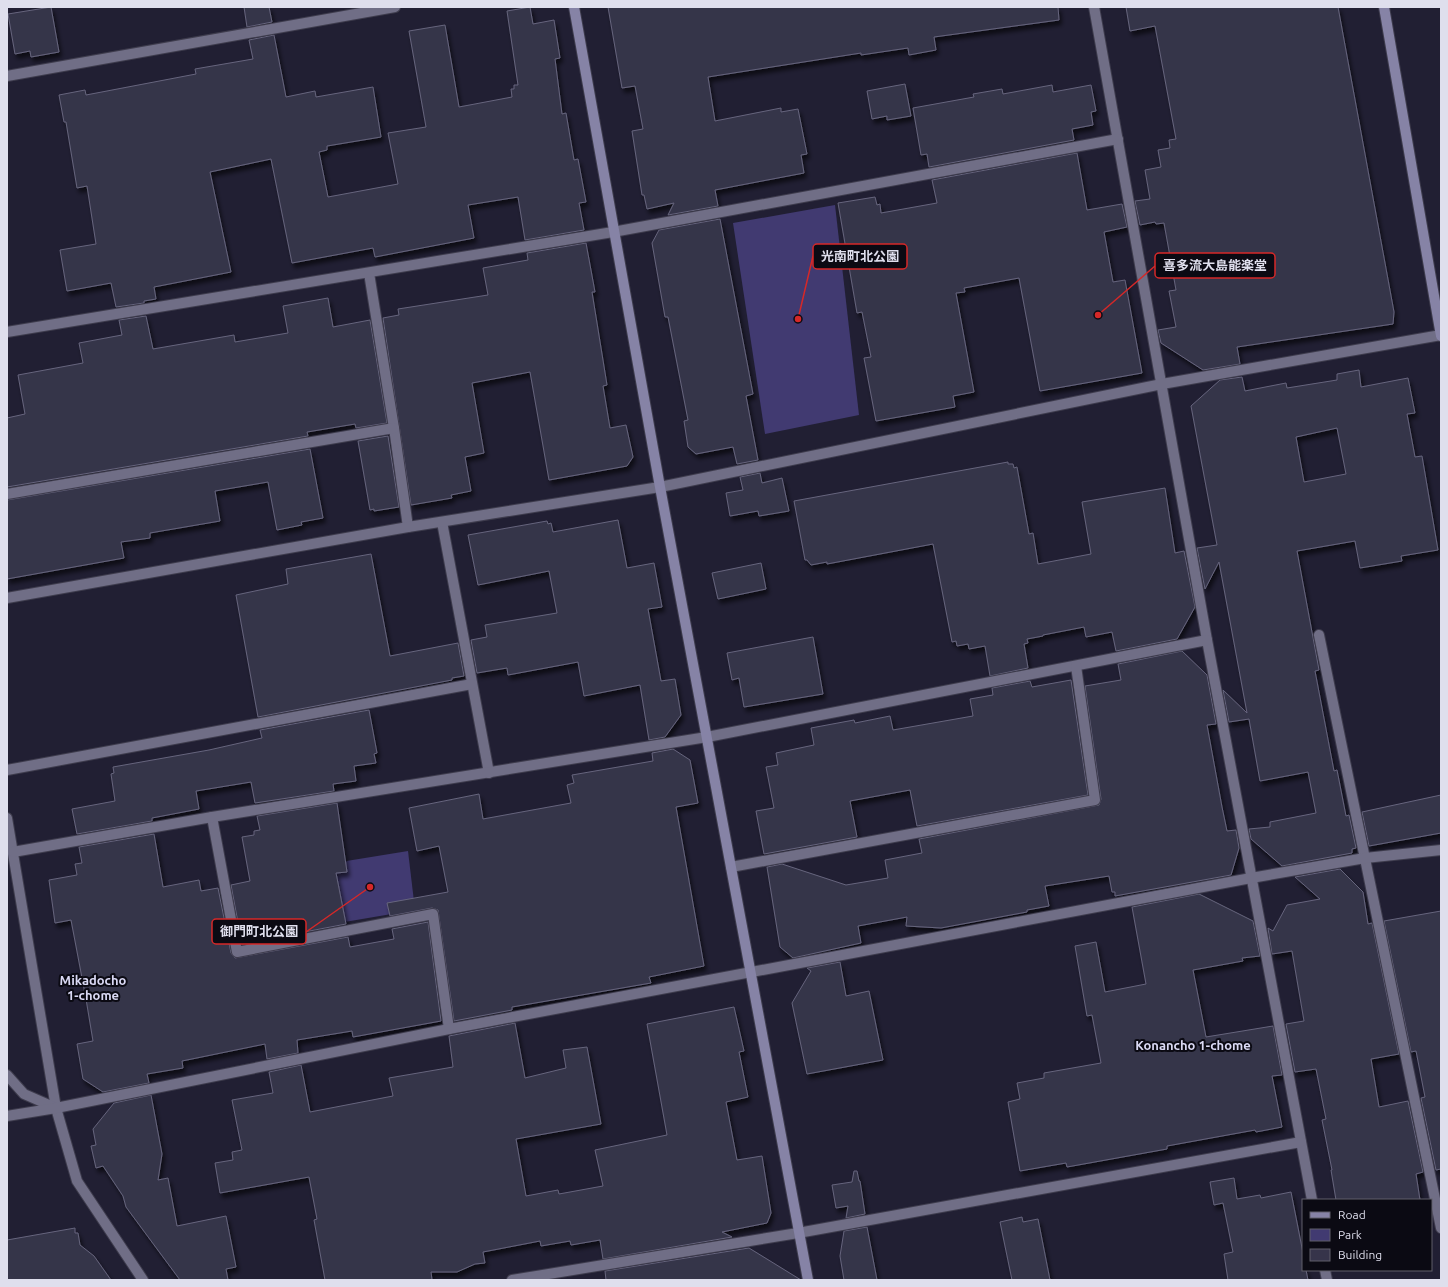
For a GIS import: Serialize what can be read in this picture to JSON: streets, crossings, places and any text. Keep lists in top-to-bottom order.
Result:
{
  "districts": ["Mikadocho 1-chome", "Konancho 1-chome"],
  "places": ["喜多流大島能楽堂", "光南町北公園", "御門町北公園"],
  "legend": ["Road", "Park", "Building"]
}
